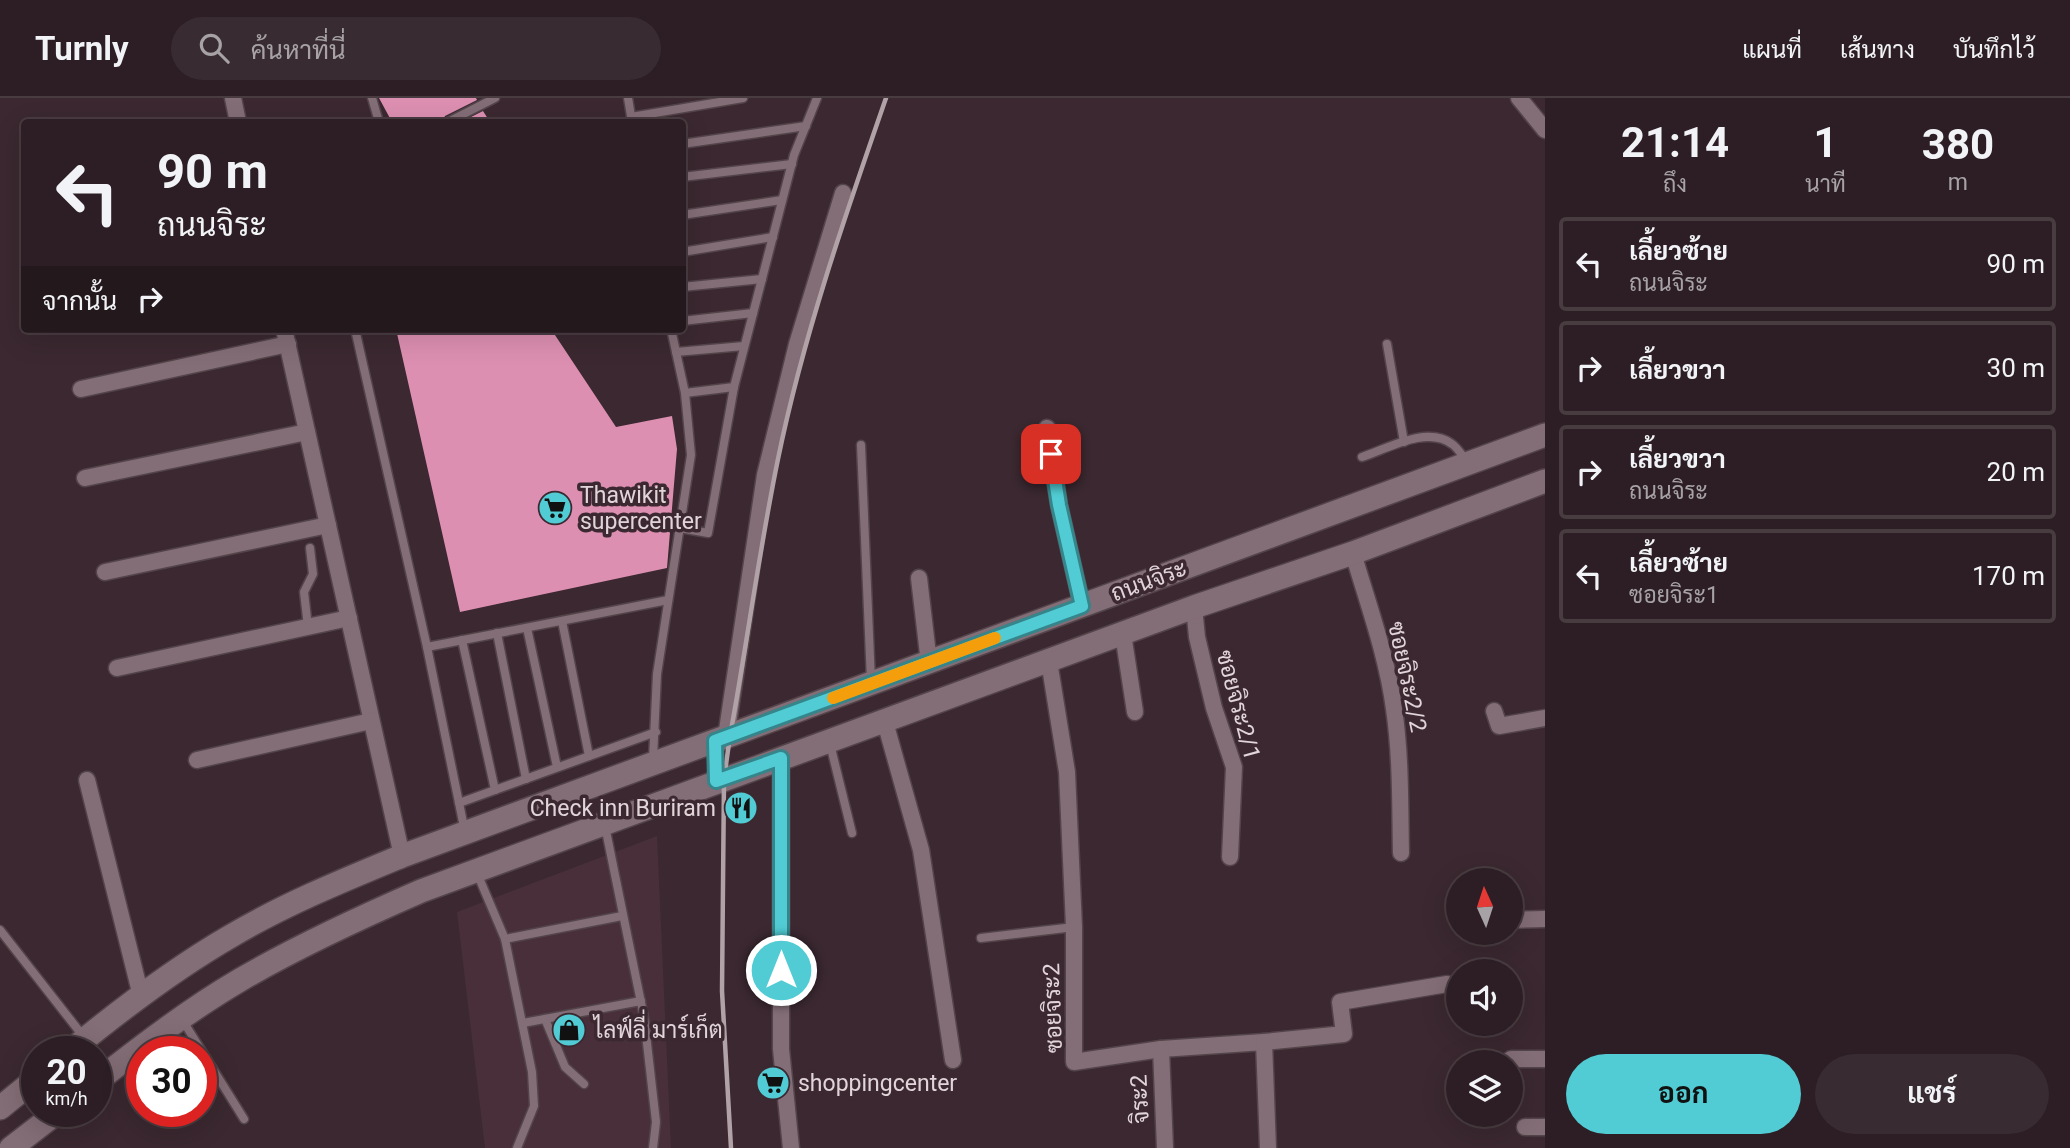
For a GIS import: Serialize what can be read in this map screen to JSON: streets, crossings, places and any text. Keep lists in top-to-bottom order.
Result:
{
  "streets": {
    "main road": ["ถนนจิระ"],
    "street": [
      "ซอยจิระ2/2",
      "ซอยจิระ2/1",
      "ซอยจิระ2",
      "จิระ2"
    ]
  },
  "crossings": [
    ["ถนนจิระ", "ซอยจิระ2/2"],
    ["ถนนจิระ", "ซอยจิระ2/1"],
    ["ถนนจิระ", "ซอยจิระ2"],
    ["ซอยจิระ2", "จิระ2"]
  ],
  "places": {
    "supermarket": ["Thawikit supercenter", "shoppingcenter"],
    "restaurant": ["Check inn Buriram"],
    "shop": ["ไลฟ์ลี่ มาร์เก็ต"]
  },
  "north": "top",
  "page": {
    "header": "Turnly",
    "search": "ค้นหาที่นี่",
    "nav": ["แผนที่", "เส้นทาง", "บันทึกไว้"],
    "eta": [
      "21:14",
      "ถึง",
      "1",
      "นาที",
      "380",
      "m"
    ],
    "turn": ["90 m", "ถนนจิระ"],
    "list": [
      {
        "name": "เลี้ยวซ้าย",
        "note": "ถนนจิระ",
        "value": "90 m"
      },
      {
        "name": "เลี้ยวขวา",
        "value": "30 m"
      },
      {
        "name": "เลี้ยวขวา",
        "note": "ถนนจิระ",
        "value": "20 m"
      },
      {
        "name": "เลี้ยวซ้าย",
        "note": "ซอยจิระ1",
        "value": "170 m"
      }
    ],
    "then": "จากนั้น",
    "speed": "20 km/h",
    "limit": "30",
    "buttons": ["ออก", "แชร์"]
  }
}
